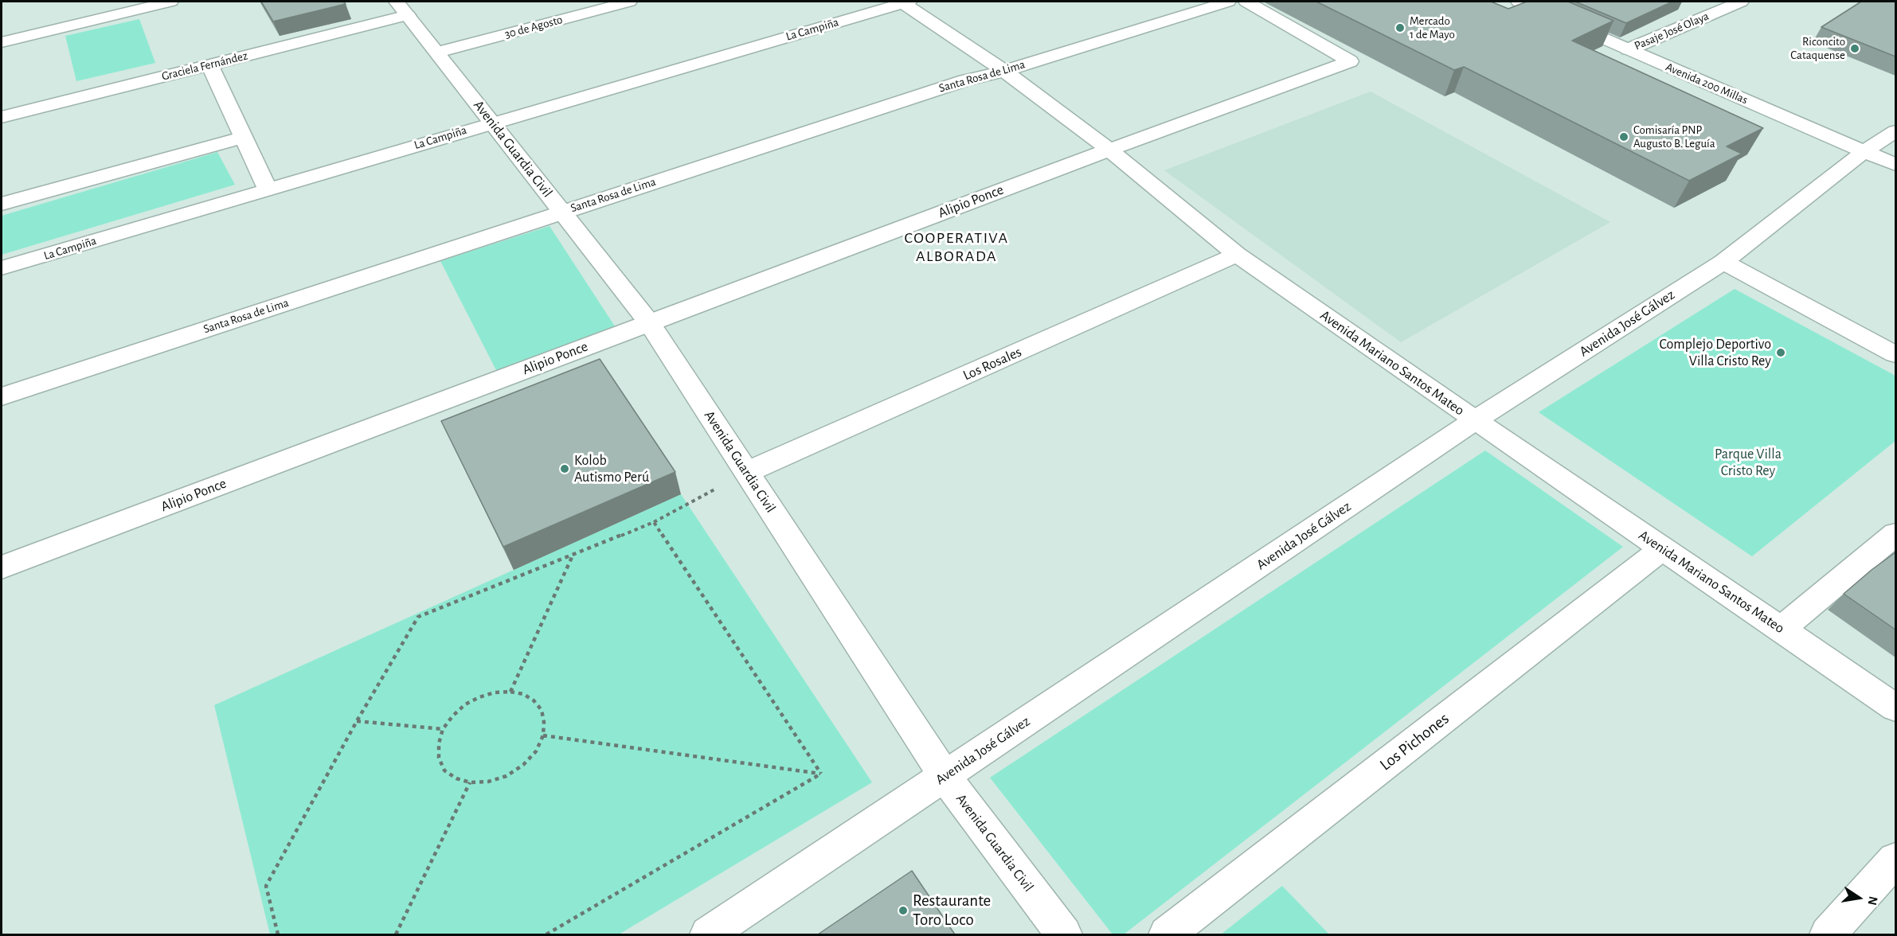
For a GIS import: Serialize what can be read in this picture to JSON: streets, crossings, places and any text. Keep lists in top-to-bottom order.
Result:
{
  "streets": {
    "street": [
      "30 de Agosto",
      "La Campiña",
      "Pasaje José Olaya",
      "Graciela Fernández",
      "Santa Rosa de Lima",
      "Avenida 200 Millas",
      "Avenida Guardia Civil",
      "Alipio Ponce",
      "Avenida José Gálvez",
      "Avenida Mariano Santos Mateo",
      "Los Rosales",
      "Los Pichones"
    ]
  },
  "crossings": [
    ["30 de Agosto", "Avenida Guardia Civil"],
    ["La Campiña", "Avenida Guardia Civil"],
    ["La Campiña", "Avenida Mariano Santos Mateo"],
    ["Pasaje José Olaya", "Avenida 200 Millas"],
    ["Graciela Fernández", "Avenida Guardia Civil"],
    ["Santa Rosa de Lima", "Avenida Guardia Civil"],
    ["Santa Rosa de Lima", "Avenida Mariano Santos Mateo"],
    ["Avenida 200 Millas", "Avenida José Gálvez"],
    ["Avenida Guardia Civil", "Alipio Ponce"],
    ["Avenida Guardia Civil", "Avenida José Gálvez"],
    ["Avenida Guardia Civil", "Los Rosales"],
    ["Alipio Ponce", "Avenida Mariano Santos Mateo"],
    ["Avenida José Gálvez", "Avenida Mariano Santos Mateo"],
    ["Avenida Mariano Santos Mateo", "Los Rosales"],
    ["Avenida Mariano Santos Mateo", "Los Pichones"]
  ],
  "districts": ["COOPERATIVA ALBORADA"],
  "parks": ["Parque Villa Cristo Rey"],
  "places": [
    "Mercado 1 de Mayo",
    "Riconcito Cataquense",
    "Comisaría PNP Augusto B. Leguía",
    "Complejo Deportivo Villa Cristo Rey",
    "Kolob Autismo Perú",
    "Restaurante Toro Loco"
  ],
  "north": "right"
}
